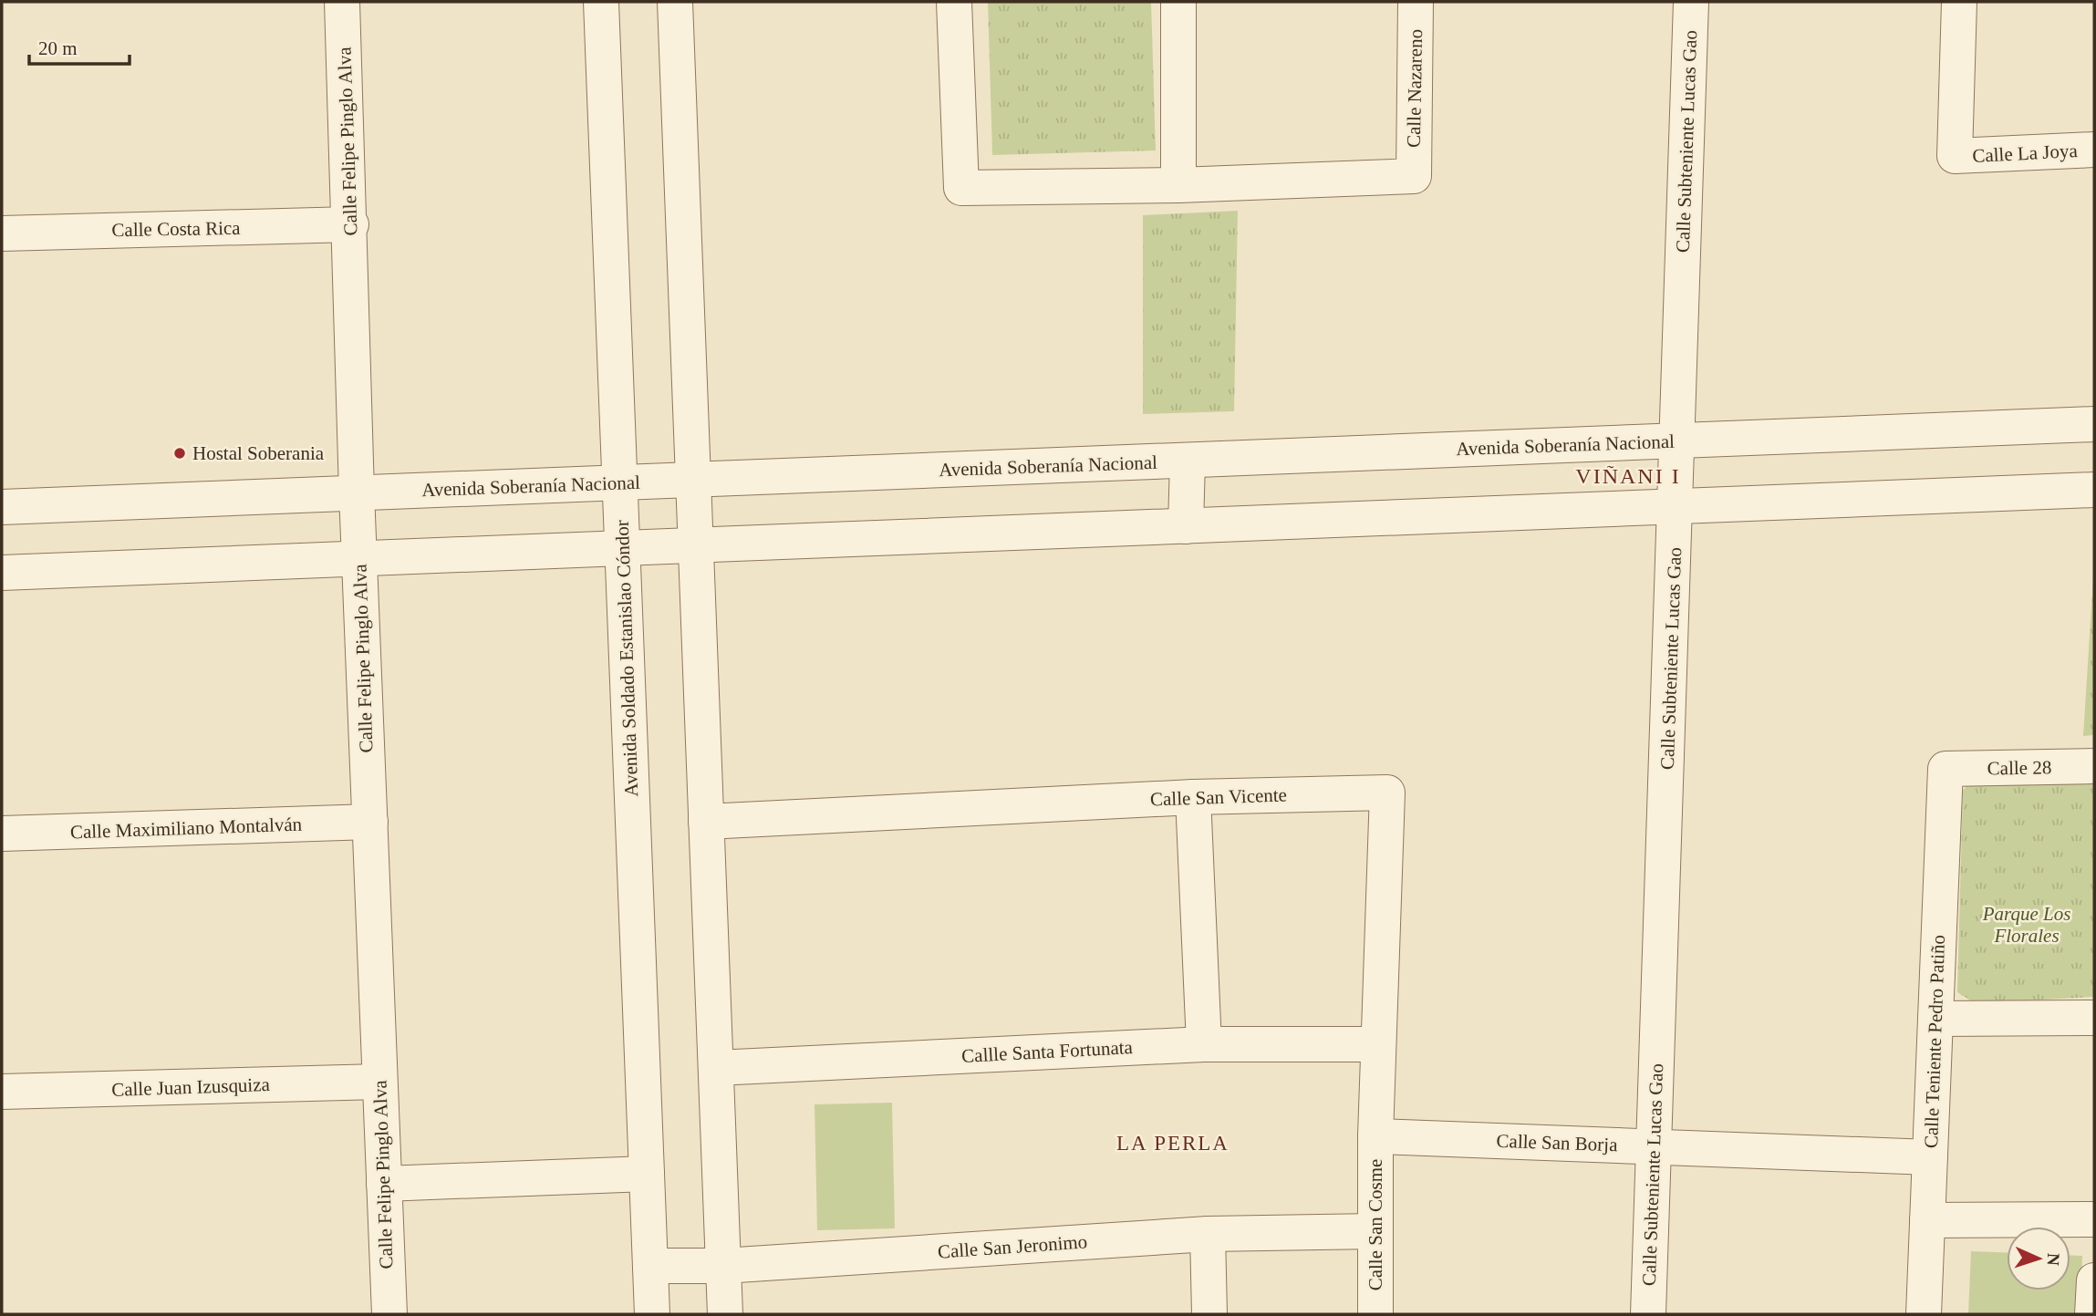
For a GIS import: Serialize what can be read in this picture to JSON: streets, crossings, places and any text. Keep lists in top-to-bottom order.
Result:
{
  "streets": {
    "street": [
      "Calle Nazareno",
      "Calle Felipe Pinglo Alva",
      "Calle Subteniente Lucas Gao",
      "Calle La Joya",
      "Calle Costa Rica",
      "Avenida Soberanía Nacional",
      "Avenida Soldado Estanislao Cóndor",
      "Calle 28",
      "Calle San Vicente",
      "Calle Maximiliano Montalván",
      "Calle Teniente Pedro Patiño",
      "Callle Santa Fortunata",
      "Calle Juan Izusquiza",
      "Calle San Borja",
      "Calle San Cosme",
      "Calle San Jeronimo"
    ]
  },
  "crossings": [
    ["Calle Felipe Pinglo Alva", "Calle Costa Rica"],
    ["Calle Felipe Pinglo Alva", "Avenida Soberanía Nacional"],
    ["Calle Felipe Pinglo Alva", "Calle Maximiliano Montalván"],
    ["Calle Felipe Pinglo Alva", "Calle Juan Izusquiza"],
    ["Calle Subteniente Lucas Gao", "Avenida Soberanía Nacional"],
    ["Calle Subteniente Lucas Gao", "Calle San Borja"],
    ["Avenida Soberanía Nacional", "Avenida Soldado Estanislao Cóndor"],
    ["Avenida Soldado Estanislao Cóndor", "Calle San Jeronimo"],
    ["Calle 28", "Calle Teniente Pedro Patiño"],
    ["Calle San Vicente", "Callle Santa Fortunata"],
    ["Calle San Vicente", "Calle San Borja"],
    ["Calle San Vicente", "Calle San Cosme"],
    ["Calle Teniente Pedro Patiño", "Calle San Borja"],
    ["Calle San Borja", "Calle San Cosme"],
    ["Calle San Cosme", "Calle San Jeronimo"]
  ],
  "districts": ["VIÑANI I", "LA PERLA"],
  "parks": ["Parque Los Florales"],
  "places": ["Hostal Soberania"],
  "scale_bar": "20 m",
  "north": "right"
}
